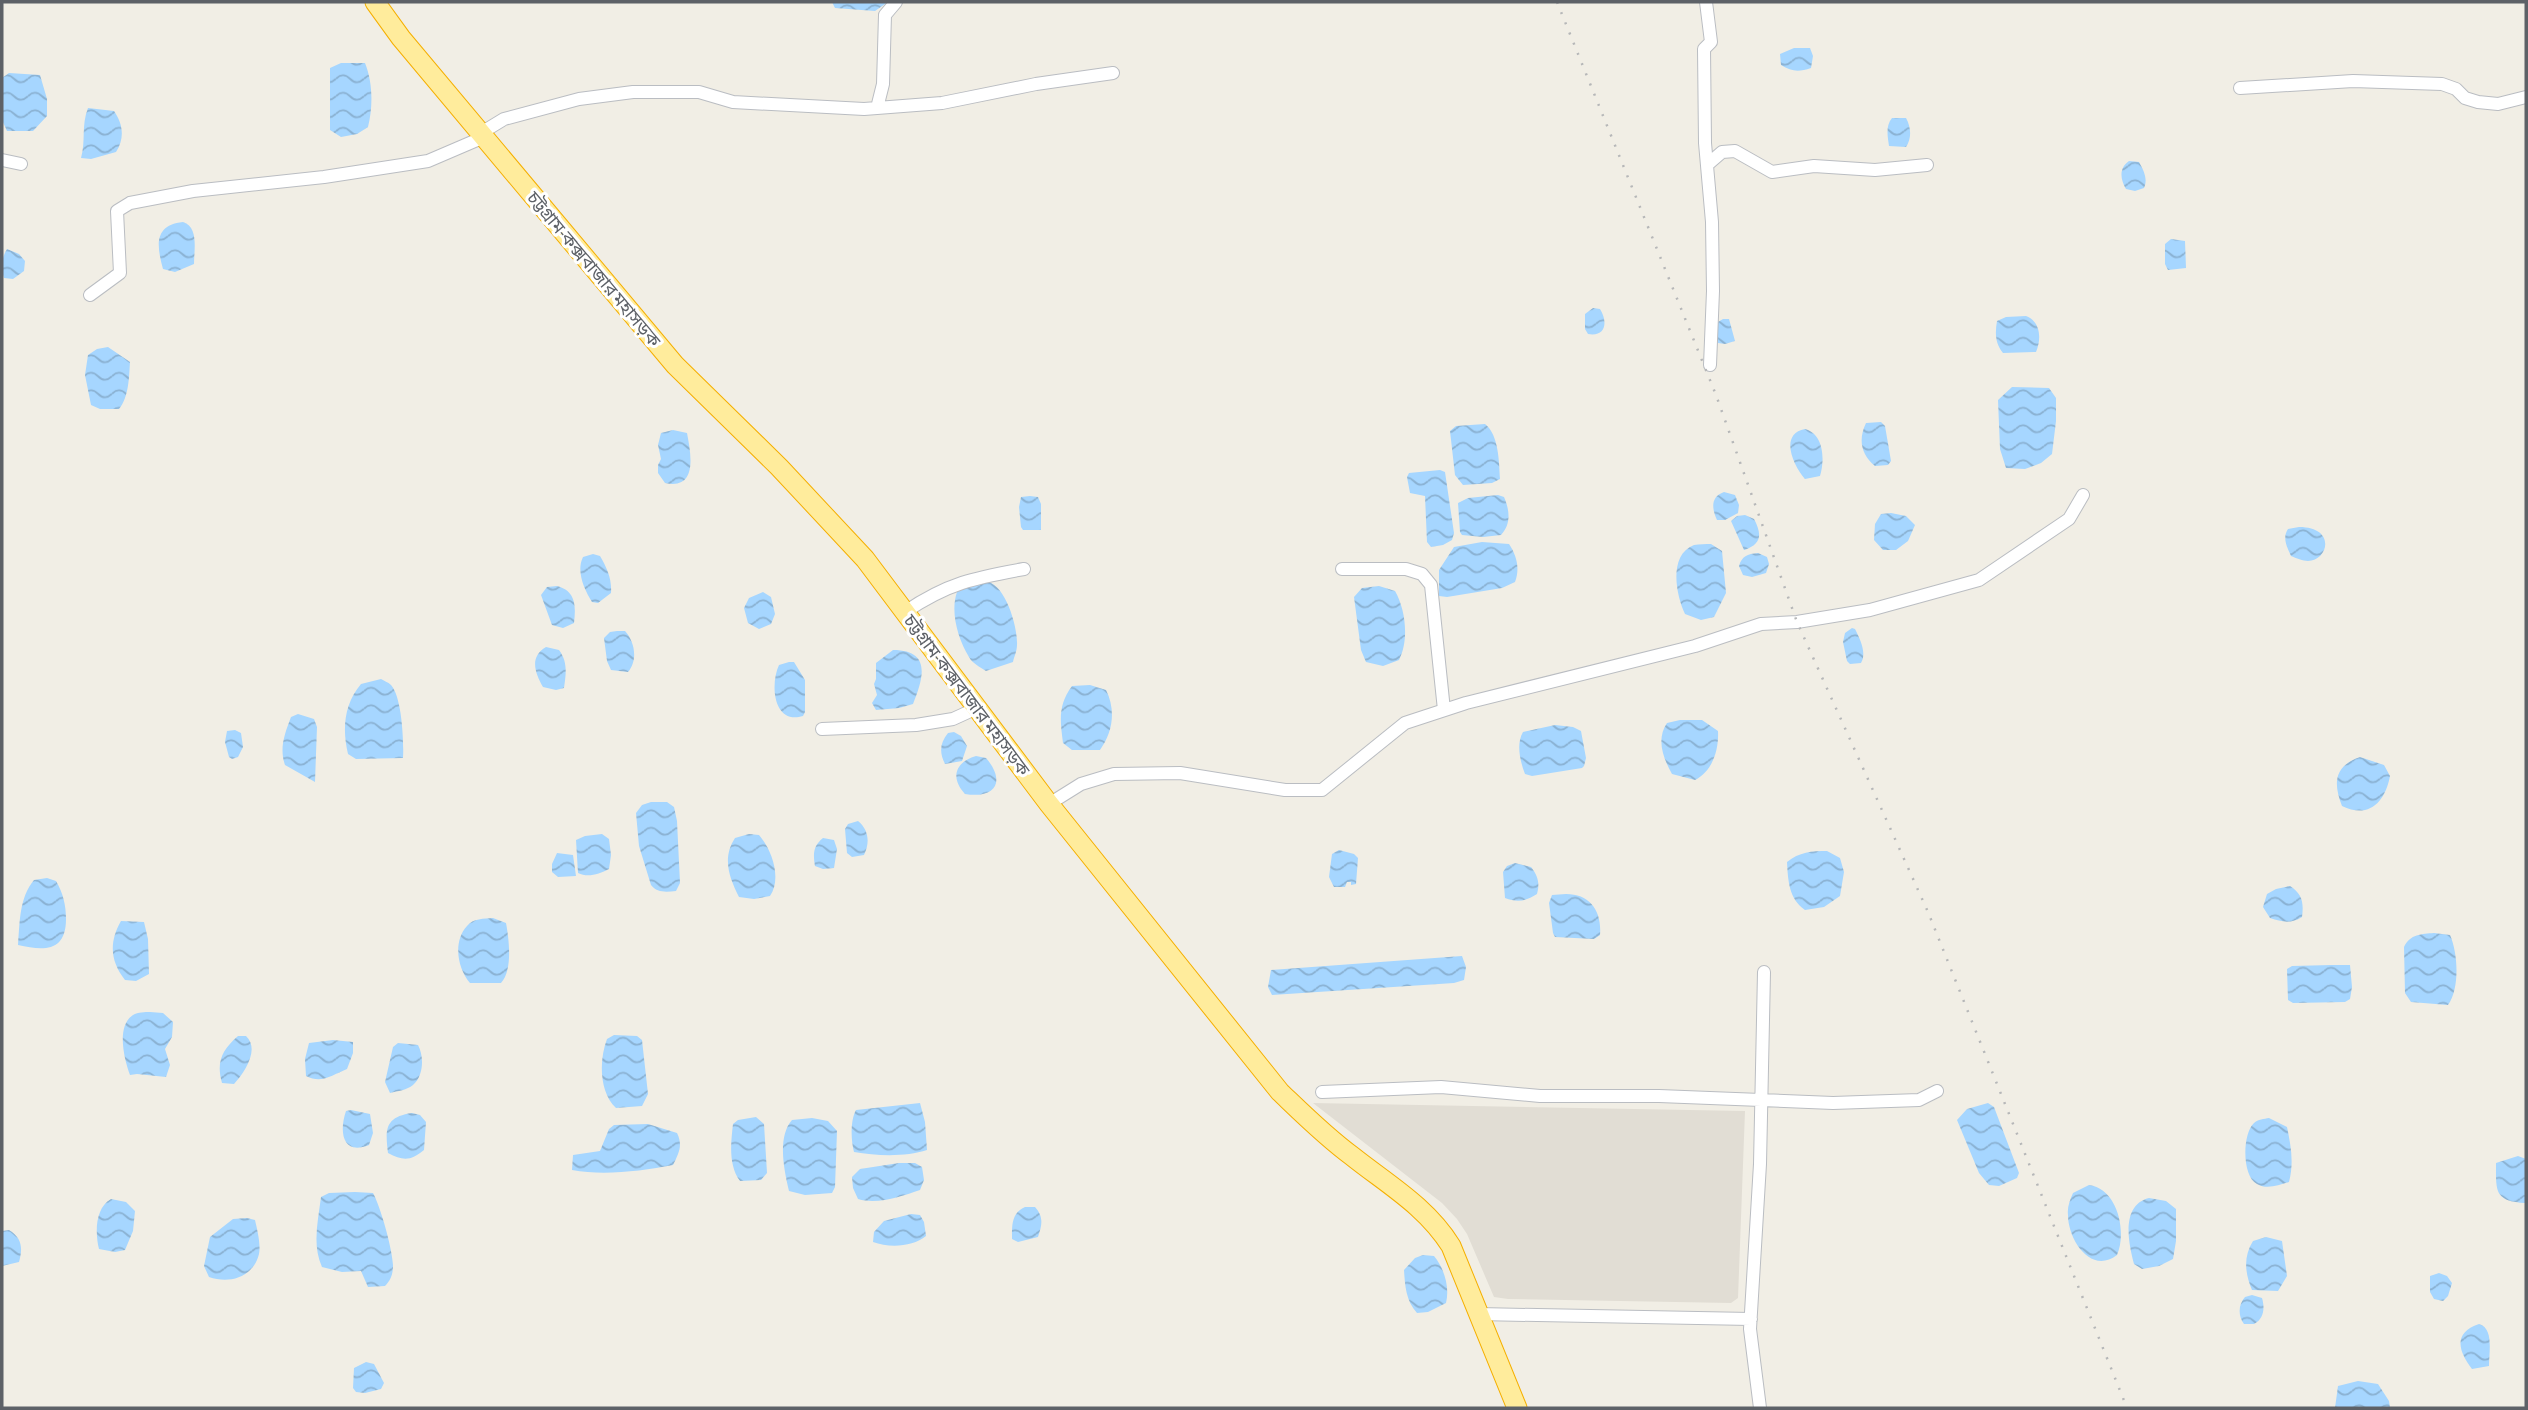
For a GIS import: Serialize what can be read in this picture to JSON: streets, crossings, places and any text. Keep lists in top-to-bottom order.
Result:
{
  "streets": {
    "highway": ["চট্টগ্রাম-কক্সবাজার মহাসড়ক"]
  }
}
